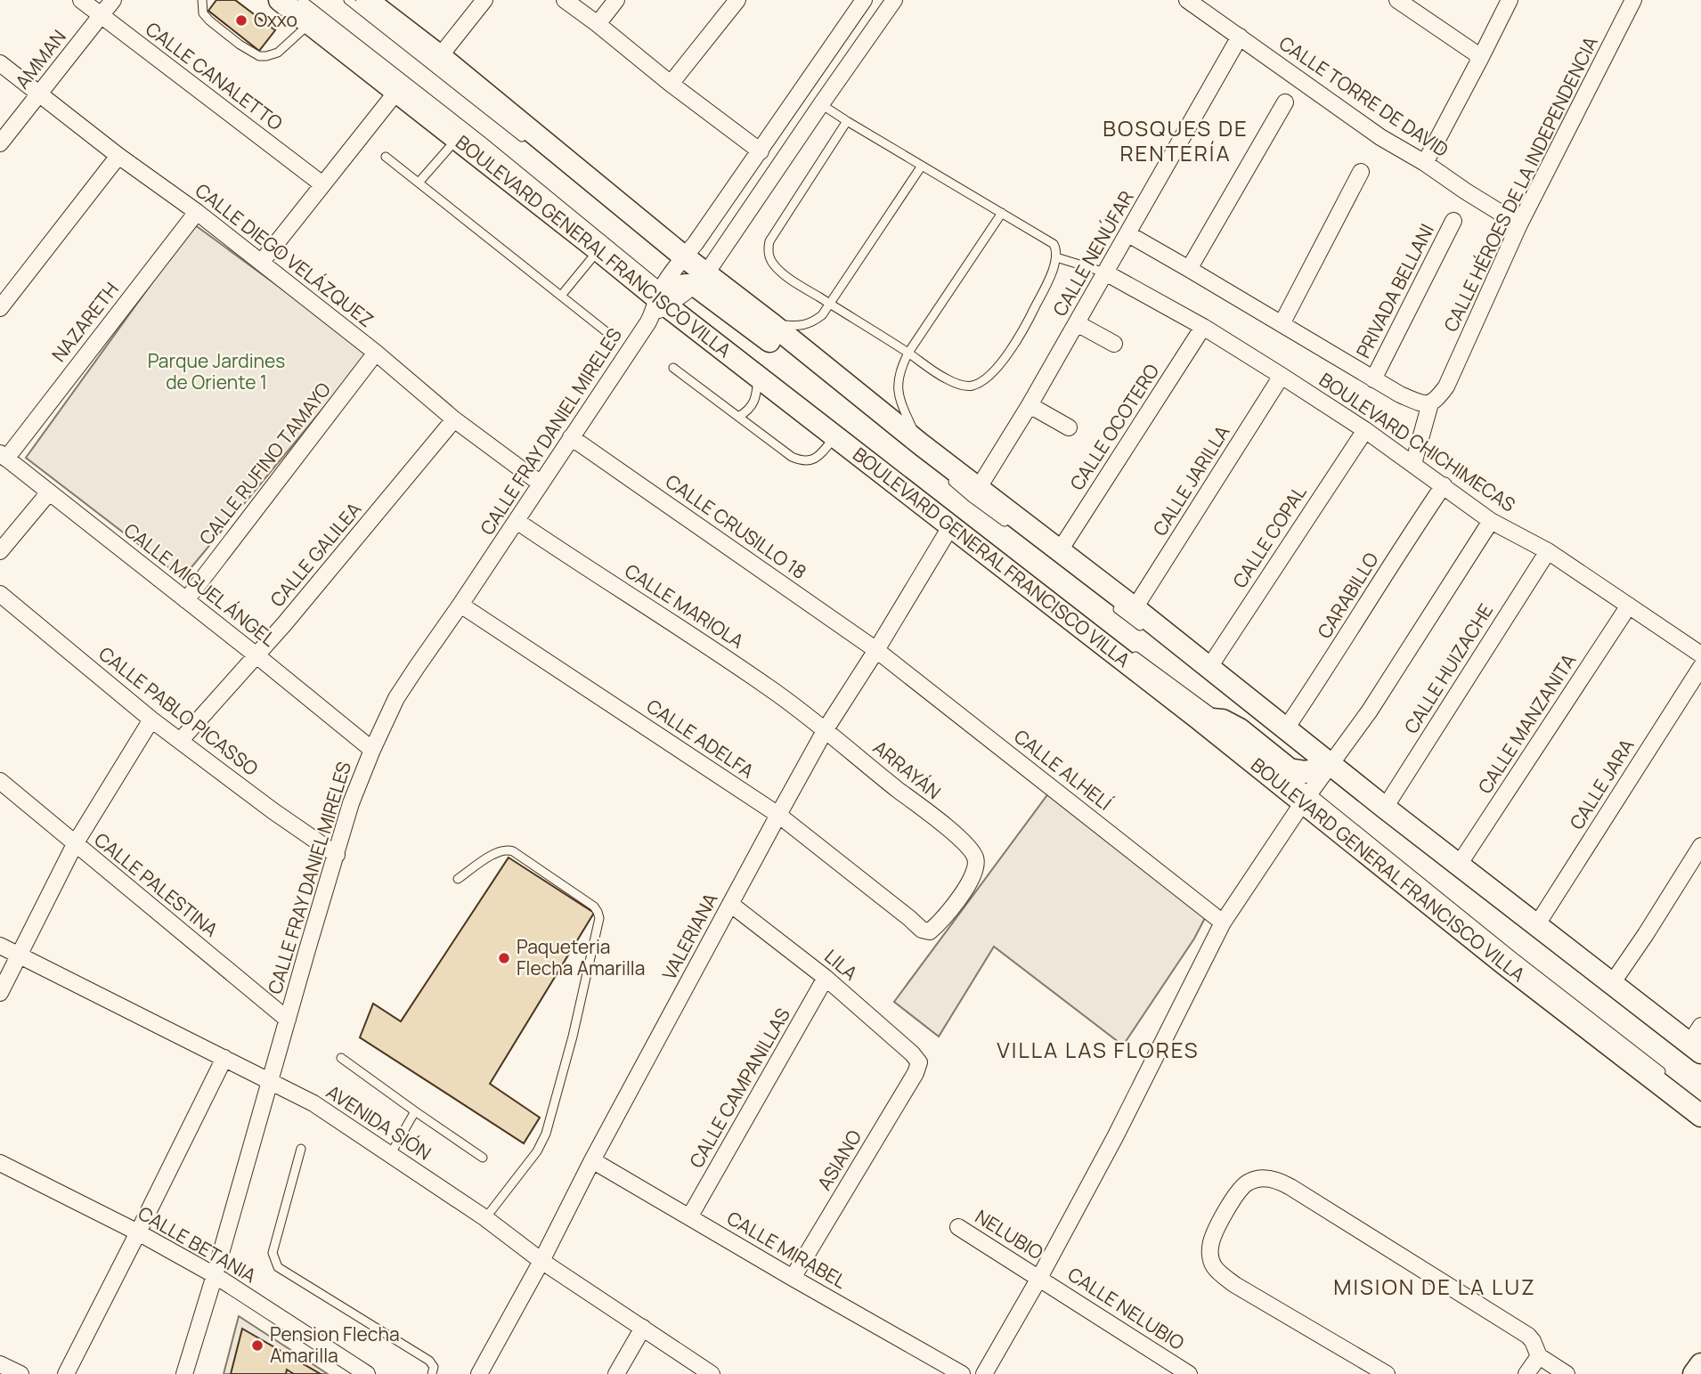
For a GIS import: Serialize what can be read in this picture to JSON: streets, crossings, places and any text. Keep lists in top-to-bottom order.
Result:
{
  "streets": {
    "main road": ["BOULEVARD GENERAL FRANCISCO VILLA"],
    "street": [
      "AMMAN",
      "CALLE CANALETTO",
      "CALLE TORRE DE DAVID",
      "CALLE HÉROES DE LA INDEPENDENCIA",
      "CALLE NENÚFAR",
      "CALLE DIEGO VELÁZQUEZ",
      "PRIVADA BELLANI",
      "NAZARETH",
      "CALLE OCOTERO",
      "CALLE FRAY DANIEL MIRELES",
      "BOULEVARD CHICHIMECAS",
      "CALLE RUFINO TAMAYO",
      "CALLE JARILLA",
      "CALLE CRUSILLO 18",
      "CALLE COPAL",
      "CALLE GALILEA",
      "CALLE MIGUEL ÁNGEL",
      "CARABILLO",
      "CALLE MARIOLA",
      "CALLE HUIZACHE",
      "CALLE PABLO PICASSO",
      "CALLE MANZANITA",
      "CALLE ADELFA",
      "ARRAYÁN",
      "CALLE ALHELÍ",
      "CALLE JARA",
      "CALLE PALESTINA",
      "VALERIANA",
      "LILA",
      "CALLE CAMPANILLAS",
      "AVENIDA SIÓN",
      "ASIANO",
      "NELUBIO",
      "CALLE BETANIA",
      "CALLE MIRABEL",
      "CALLE NELUBIO"
    ]
  },
  "crossings": [
    ["AMMAN", "CALLE CANALETTO"],
    ["AMMAN", "CALLE DIEGO VELÁZQUEZ"],
    ["CALLE TORRE DE DAVID", "CALLE HÉROES DE LA INDEPENDENCIA"],
    ["CALLE TORRE DE DAVID", "CALLE NENÚFAR"],
    ["CALLE HÉROES DE LA INDEPENDENCIA", "BOULEVARD CHICHIMECAS"],
    ["BOULEVARD GENERAL FRANCISCO VILLA", "CALLE FRAY DANIEL MIRELES"],
    ["BOULEVARD GENERAL FRANCISCO VILLA", "VALERIANA"],
    ["CALLE NENÚFAR", "BOULEVARD CHICHIMECAS"],
    ["CALLE DIEGO VELÁZQUEZ", "NAZARETH"],
    ["CALLE DIEGO VELÁZQUEZ", "CALLE FRAY DANIEL MIRELES"],
    ["CALLE DIEGO VELÁZQUEZ", "CALLE RUFINO TAMAYO"],
    ["CALLE DIEGO VELÁZQUEZ", "CALLE GALILEA"],
    ["PRIVADA BELLANI", "BOULEVARD CHICHIMECAS"],
    ["NAZARETH", "CALLE MIGUEL ÁNGEL"],
    ["CALLE OCOTERO", "BOULEVARD CHICHIMECAS"],
    ["CALLE FRAY DANIEL MIRELES", "CALLE CRUSILLO 18"],
    ["CALLE FRAY DANIEL MIRELES", "CALLE MIGUEL ÁNGEL"],
    ["CALLE FRAY DANIEL MIRELES", "CALLE MARIOLA"],
    ["CALLE FRAY DANIEL MIRELES", "CALLE PABLO PICASSO"],
    ["CALLE FRAY DANIEL MIRELES", "CALLE ADELFA"],
    ["CALLE FRAY DANIEL MIRELES", "CALLE PALESTINA"],
    ["CALLE FRAY DANIEL MIRELES", "AVENIDA SIÓN"],
    ["CALLE FRAY DANIEL MIRELES", "CALLE BETANIA"],
    ["BOULEVARD CHICHIMECAS", "CALLE JARILLA"],
    ["BOULEVARD CHICHIMECAS", "CALLE COPAL"],
    ["BOULEVARD CHICHIMECAS", "CARABILLO"],
    ["BOULEVARD CHICHIMECAS", "CALLE HUIZACHE"],
    ["BOULEVARD CHICHIMECAS", "CALLE MANZANITA"],
    ["CALLE RUFINO TAMAYO", "CALLE MIGUEL ÁNGEL"],
    ["CALLE CRUSILLO 18", "CALLE ALHELÍ"],
    ["CALLE CRUSILLO 18", "VALERIANA"],
    ["CALLE GALILEA", "CALLE MIGUEL ÁNGEL"],
    ["CALLE GALILEA", "CALLE PABLO PICASSO"],
    ["CALLE MARIOLA", "ARRAYÁN"],
    ["CALLE MARIOLA", "VALERIANA"],
    ["CALLE ADELFA", "ARRAYÁN"],
    ["CALLE ADELFA", "VALERIANA"],
    ["ARRAYÁN", "VALERIANA"],
    ["CALLE ALHELÍ", "VALERIANA"],
    ["VALERIANA", "LILA"],
    ["VALERIANA", "AVENIDA SIÓN"],
    ["VALERIANA", "CALLE MIRABEL"],
    ["LILA", "CALLE CAMPANILLAS"],
    ["LILA", "ASIANO"],
    ["CALLE CAMPANILLAS", "CALLE MIRABEL"],
    ["ASIANO", "CALLE MIRABEL"],
    ["NELUBIO", "CALLE NELUBIO"]
  ],
  "districts": ["BOSQUES DE RENTERÍA", "VILLA LAS FLORES", "MISION DE LA LUZ"],
  "parks": ["Parque Jardines de Oriente 1"],
  "places": ["Oxxo", "Paqueteria Flecha Amarilla", "Pension Flecha Amarilla"]
}
